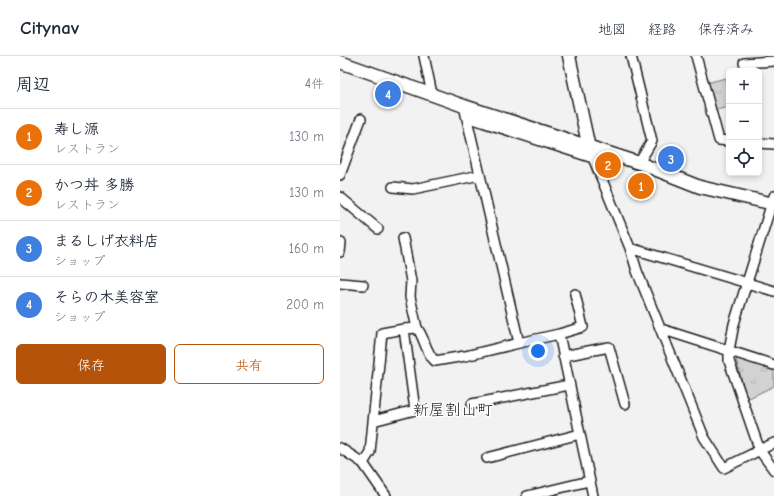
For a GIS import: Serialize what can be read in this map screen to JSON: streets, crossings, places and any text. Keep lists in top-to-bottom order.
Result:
{
  "districts": ["新屋割山町"],
  "page": {
    "header": "Citynav",
    "nav": ["地図", "経路", "保存済み"],
    "heading": ["周辺", "4件"],
    "map_buttons": ["+", "−"],
    "pins": [
      "4",
      "3",
      "2",
      "1"
    ],
    "list": [
      {
        "mark": "1",
        "name": "寿し源",
        "note": "レストラン",
        "value": "130 m"
      },
      {
        "mark": "2",
        "name": "かつ丼 多勝",
        "note": "レストラン",
        "value": "130 m"
      },
      {
        "mark": "3",
        "name": "まるしげ衣料店",
        "note": "ショップ",
        "value": "160 m"
      },
      {
        "mark": "4",
        "name": "そらの木美容室",
        "note": "ショップ",
        "value": "200 m"
      }
    ],
    "buttons": ["保存", "共有"]
  }
}
